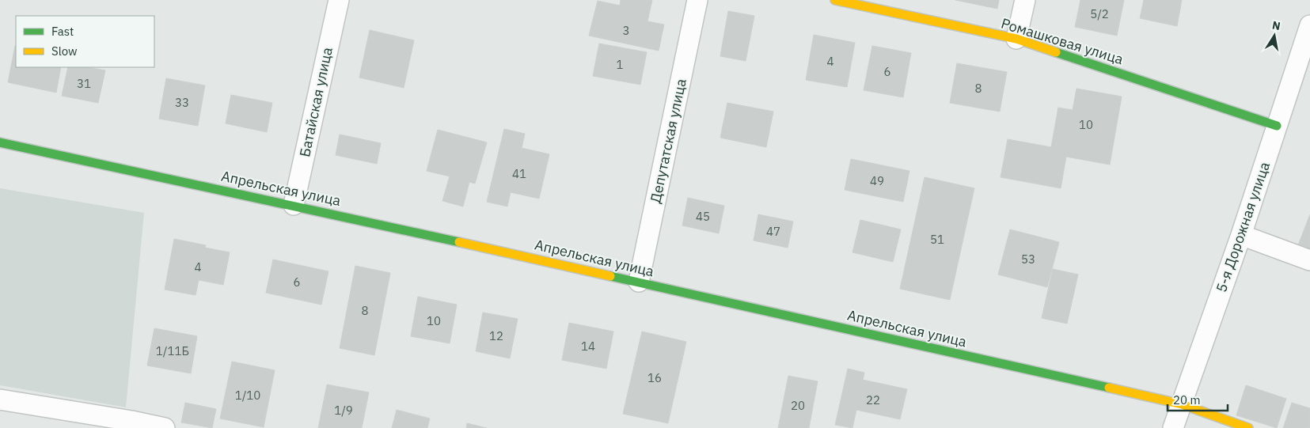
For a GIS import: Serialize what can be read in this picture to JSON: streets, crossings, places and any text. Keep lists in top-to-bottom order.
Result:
{
  "streets": {
    "street": [
      "Ромашковая улица",
      "Батайская улица",
      "Депутатская улица",
      "Апрельская улица",
      "5-я Дорожная улица"
    ]
  },
  "crossings": [
    ["Ромашковая улица", "5-я Дорожная улица"],
    ["Батайская улица", "Апрельская улица"],
    ["Депутатская улица", "Апрельская улица"],
    ["Апрельская улица", "5-я Дорожная улица"]
  ],
  "house_numbers": [
    "5/2",
    "3",
    "4",
    "1",
    "6",
    "31",
    "8",
    "33",
    "10",
    "41",
    "49",
    "45",
    "47",
    "51",
    "53",
    "4",
    "6",
    "8",
    "10",
    "12",
    "14",
    "1/11Б",
    "16",
    "1/10",
    "22",
    "20",
    "1/9"
  ],
  "legend": ["Fast", "Slow"],
  "scale_bar": "20 m",
  "north": "top"
}
